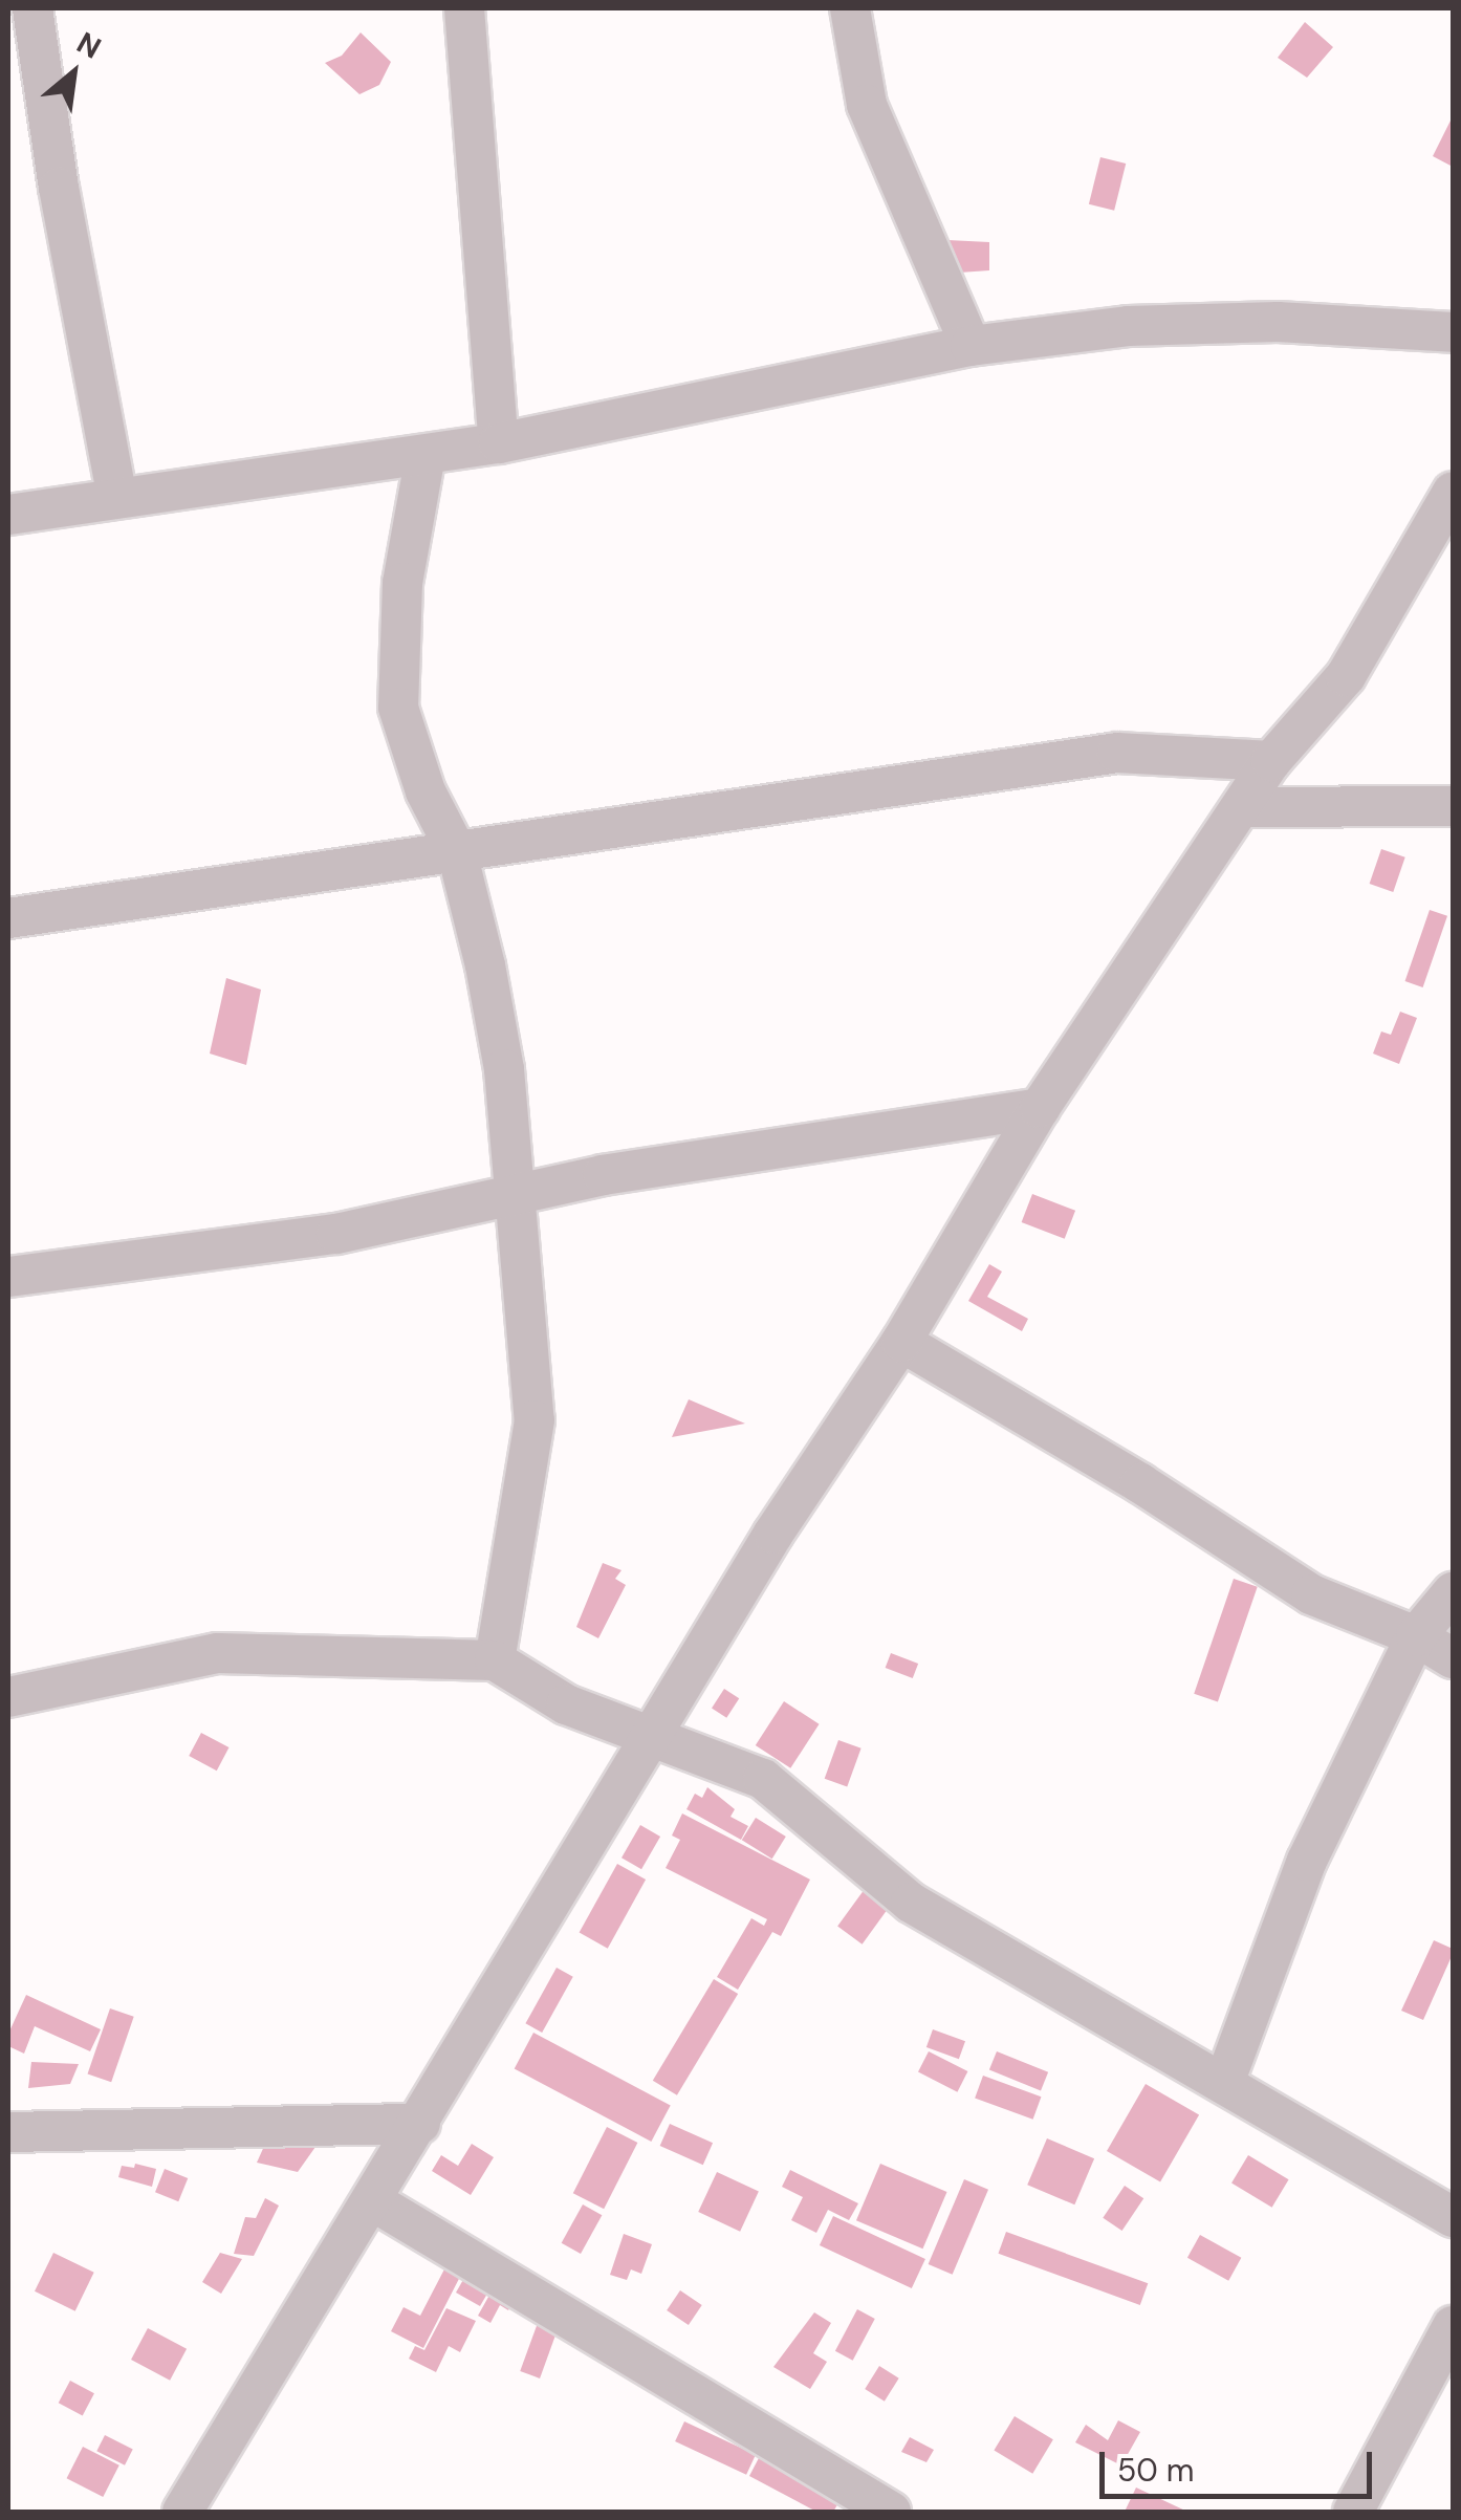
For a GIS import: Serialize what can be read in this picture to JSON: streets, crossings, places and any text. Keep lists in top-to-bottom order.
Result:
{
  "scale_bar": "50 m",
  "north": "top right"
}
